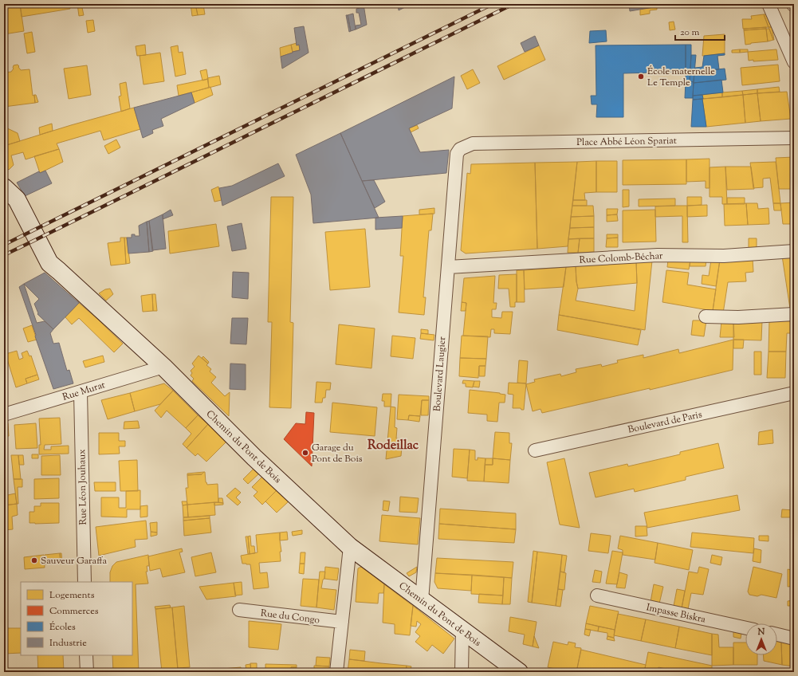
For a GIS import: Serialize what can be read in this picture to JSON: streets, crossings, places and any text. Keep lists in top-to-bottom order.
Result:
{
  "streets": {
    "street": [
      "Place Abbé Léon Spariat",
      "Rue Colomb-Béchar",
      "Boulevard Laugier",
      "Rue Murat",
      "Boulevard de Paris",
      "Chemin du Pont de Bois",
      "Rue Léon Jouhaux",
      "Impasse Biskra",
      "Rue du Congo"
    ]
  },
  "crossings": [
    ["Place Abbé Léon Spariat", "Boulevard Laugier"],
    ["Rue Colomb-Béchar", "Boulevard Laugier"],
    ["Boulevard Laugier", "Chemin du Pont de Bois"],
    ["Rue Murat", "Chemin du Pont de Bois"],
    ["Rue Murat", "Rue Léon Jouhaux"]
  ],
  "districts": ["Rodeillac"],
  "places": ["École maternelle Le Temple", "Garage du Pont de Bois", "Sauveur Garaffa"],
  "legend": [
    "Logements",
    "Commerces",
    "Écoles",
    "Industrie"
  ],
  "scale_bar": "20 m",
  "north": "top"
}
